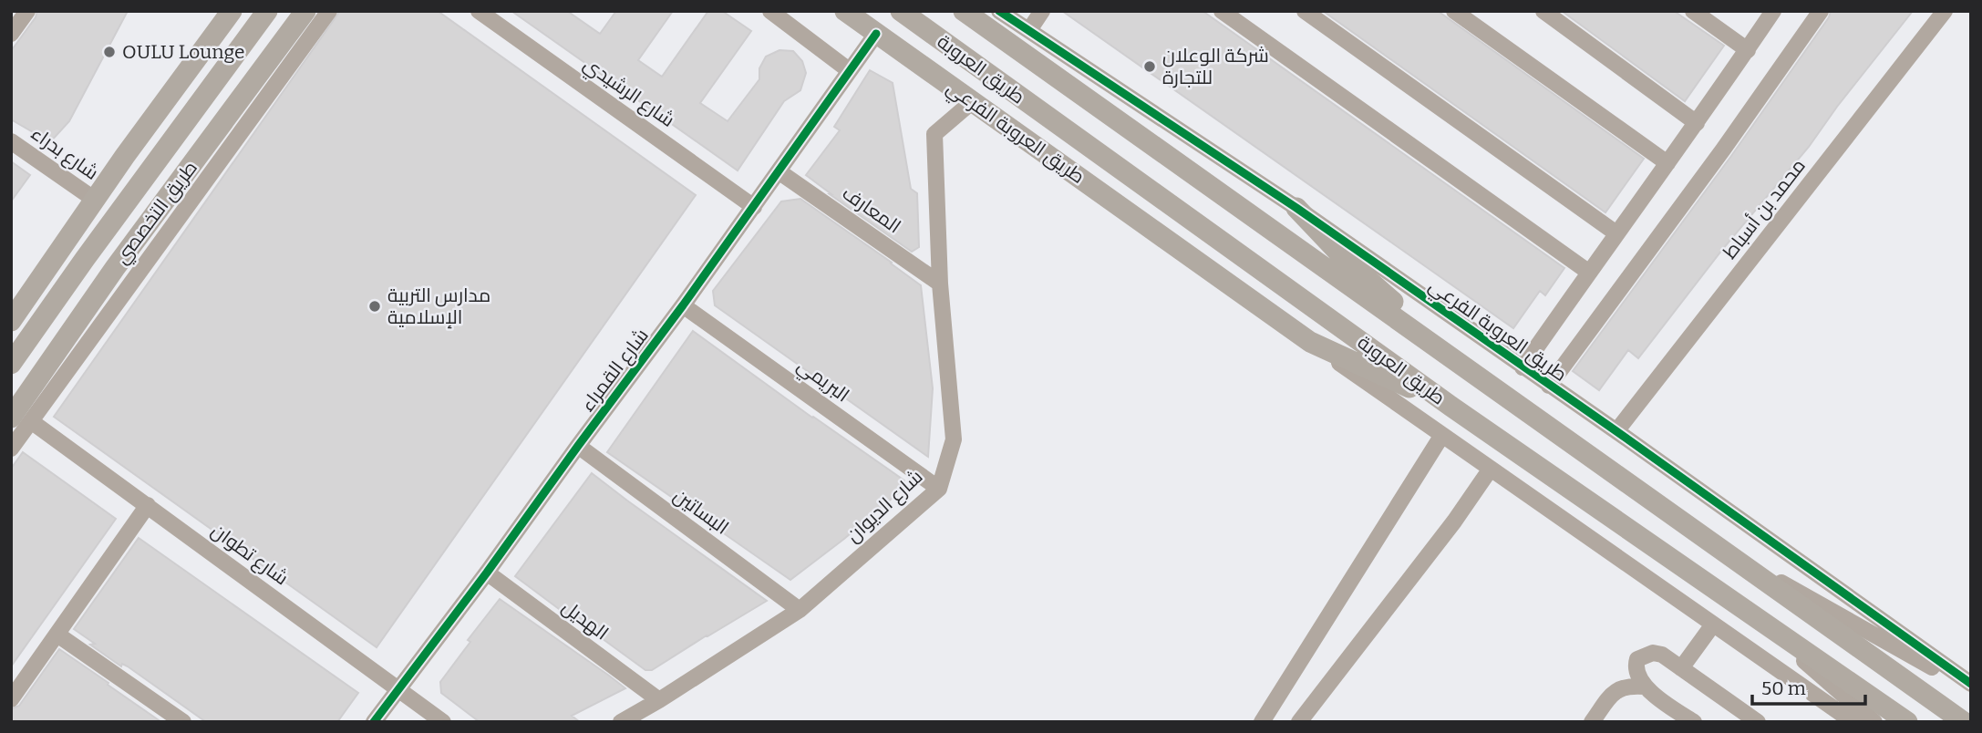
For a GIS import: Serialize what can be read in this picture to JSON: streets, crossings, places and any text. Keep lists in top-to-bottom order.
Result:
{
  "streets": {
    "main road": ["طريق العروبة", "طريق العروبة الفرعي", "طريق التخصصي"],
    "street": [
      "شارع الرشيدي",
      "شارع بدراء",
      "محمد بن أسباط",
      "المعارف",
      "شارع القمراء",
      "البريمي",
      "شارع الديوان",
      "البساتين",
      "شارع تطوان",
      "الهديل"
    ]
  },
  "crossings": [
    ["طريق العروبة", "طريق العروبة الفرعي"],
    ["شارع الرشيدي", "شارع القمراء"],
    ["طريق العروبة الفرعي", "محمد بن أسباط"],
    ["طريق العروبة الفرعي", "شارع القمراء"],
    ["طريق العروبة الفرعي", "شارع الديوان"],
    ["المعارف", "شارع القمراء"],
    ["المعارف", "شارع الديوان"],
    ["طريق التخصصي", "شارع تطوان"],
    ["شارع القمراء", "البريمي"],
    ["شارع القمراء", "البساتين"],
    ["شارع القمراء", "شارع تطوان"],
    ["شارع القمراء", "الهديل"],
    ["البريمي", "شارع الديوان"],
    ["شارع الديوان", "البساتين"],
    ["شارع الديوان", "الهديل"]
  ],
  "places": ["OULU Lounge", "شركة الوعلان للتجارة", "مدارس التربية الإسلامية"],
  "scale_bar": "50 m"
}
